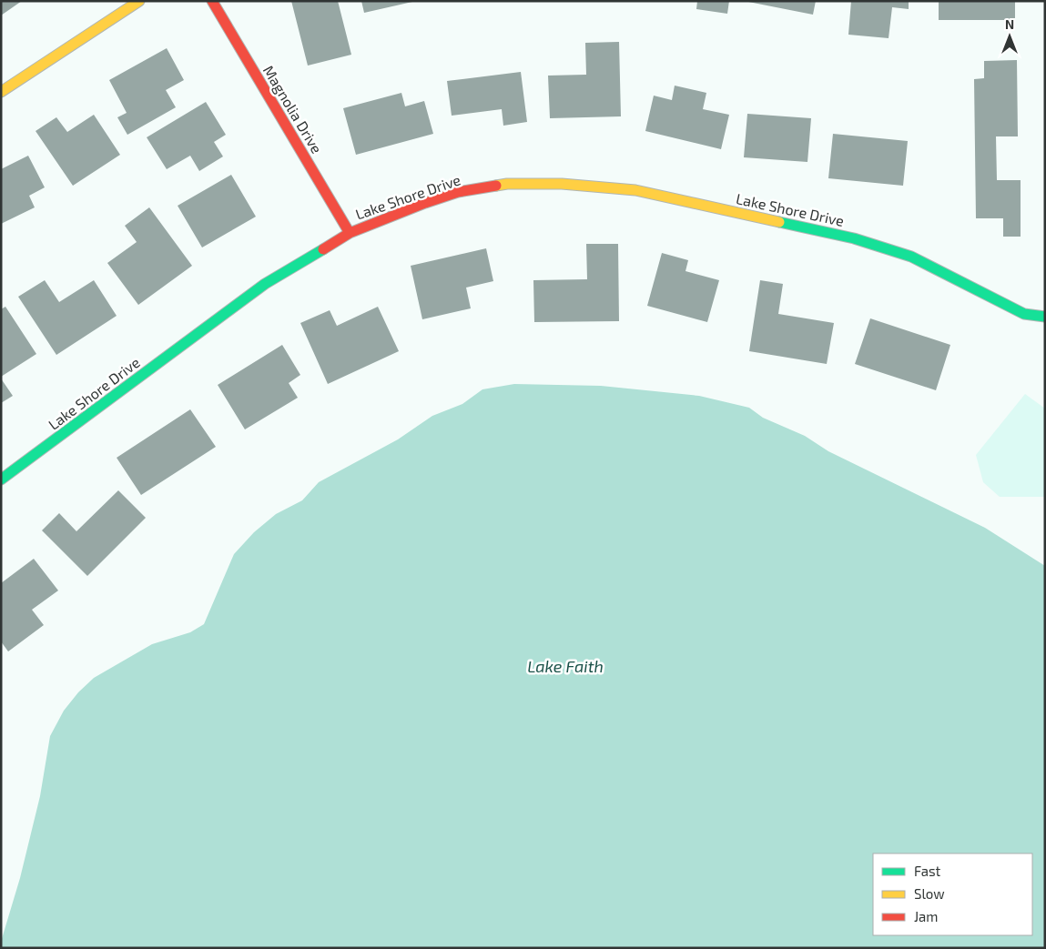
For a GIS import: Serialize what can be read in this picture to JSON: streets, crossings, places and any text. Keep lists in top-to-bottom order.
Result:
{
  "streets": {
    "street": ["Magnolia Drive", "Lake Shore Drive"]
  },
  "crossings": [
    ["Magnolia Drive", "Lake Shore Drive"]
  ],
  "water": ["Lake Faith"],
  "legend": ["Fast", "Slow", "Jam"],
  "north": "top"
}
